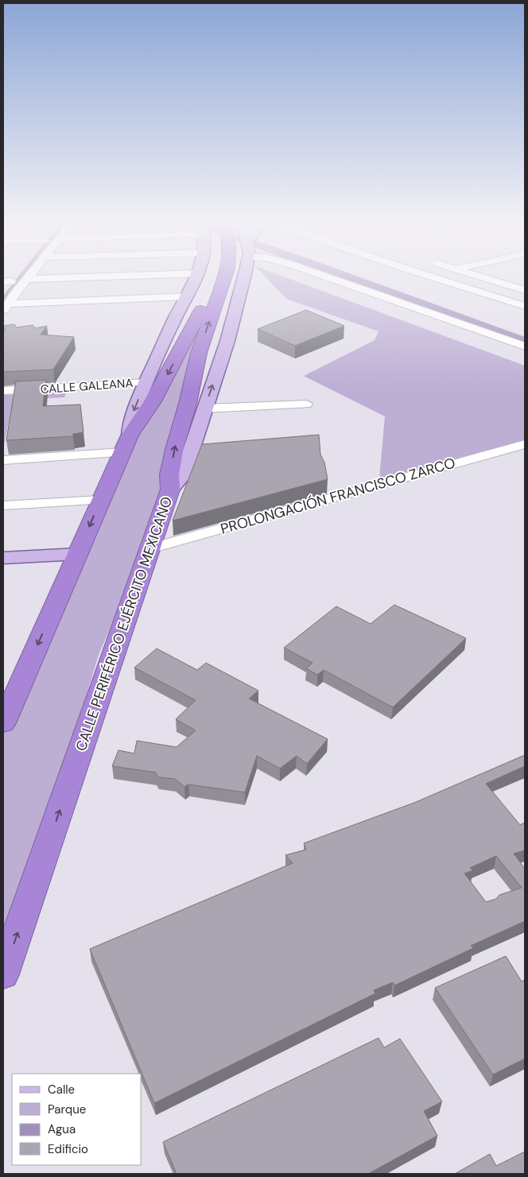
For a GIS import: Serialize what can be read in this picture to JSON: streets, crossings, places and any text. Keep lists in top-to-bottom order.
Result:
{
  "streets": {
    "highway": ["CALLE PERIFÉRICO EJÉRCITO MEXICANO"],
    "street": ["CALLE GALEANA", "PROLONGACIÓN FRANCISCO ZARCO"]
  },
  "crossings": [
    ["PROLONGACIÓN FRANCISCO ZARCO", "CALLE PERIFÉRICO EJÉRCITO MEXICANO"]
  ],
  "legend": [
    "Calle",
    "Parque",
    "Agua",
    "Edificio"
  ]
}
